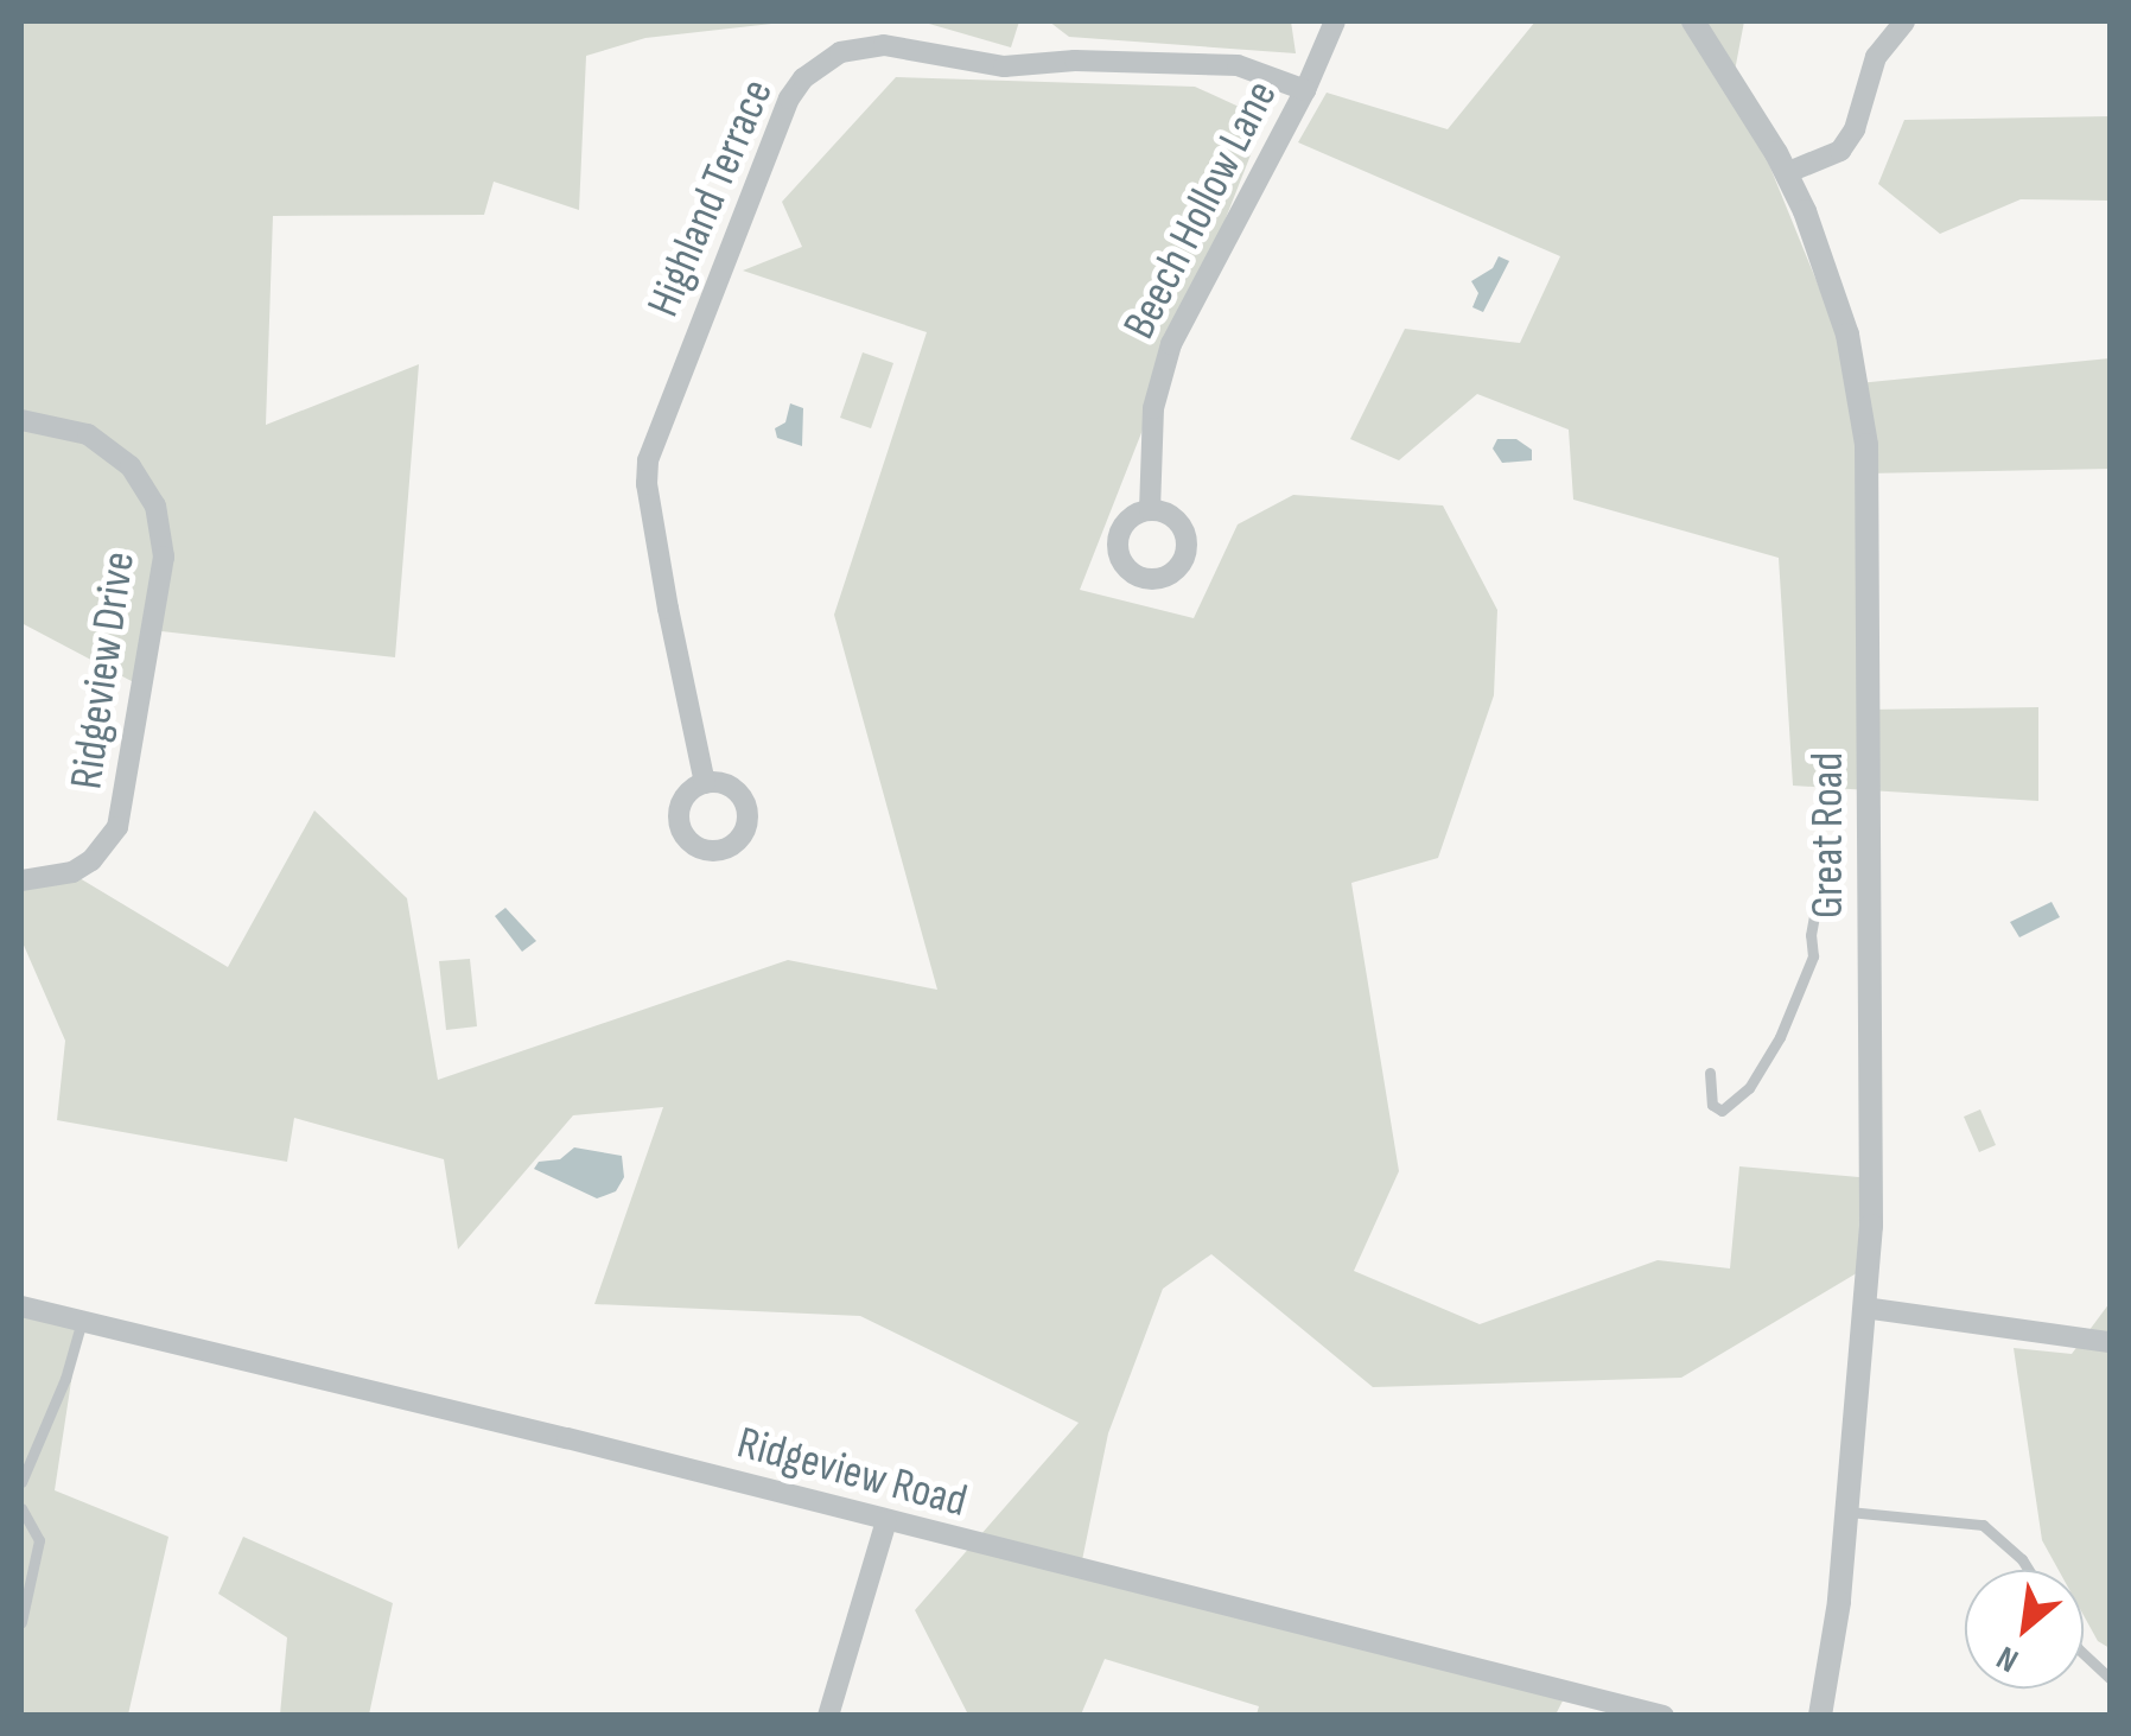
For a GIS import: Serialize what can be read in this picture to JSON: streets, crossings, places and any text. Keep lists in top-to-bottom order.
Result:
{
  "streets": {
    "street": [
      "Highland Terrace",
      "Beech Hollow Lane",
      "Ridgeview Drive",
      "Great Road",
      "Ridgeview Road"
    ]
  },
  "crossings": [
    ["Highland Terrace", "Beech Hollow Lane"]
  ],
  "north": "bottom left"
}
